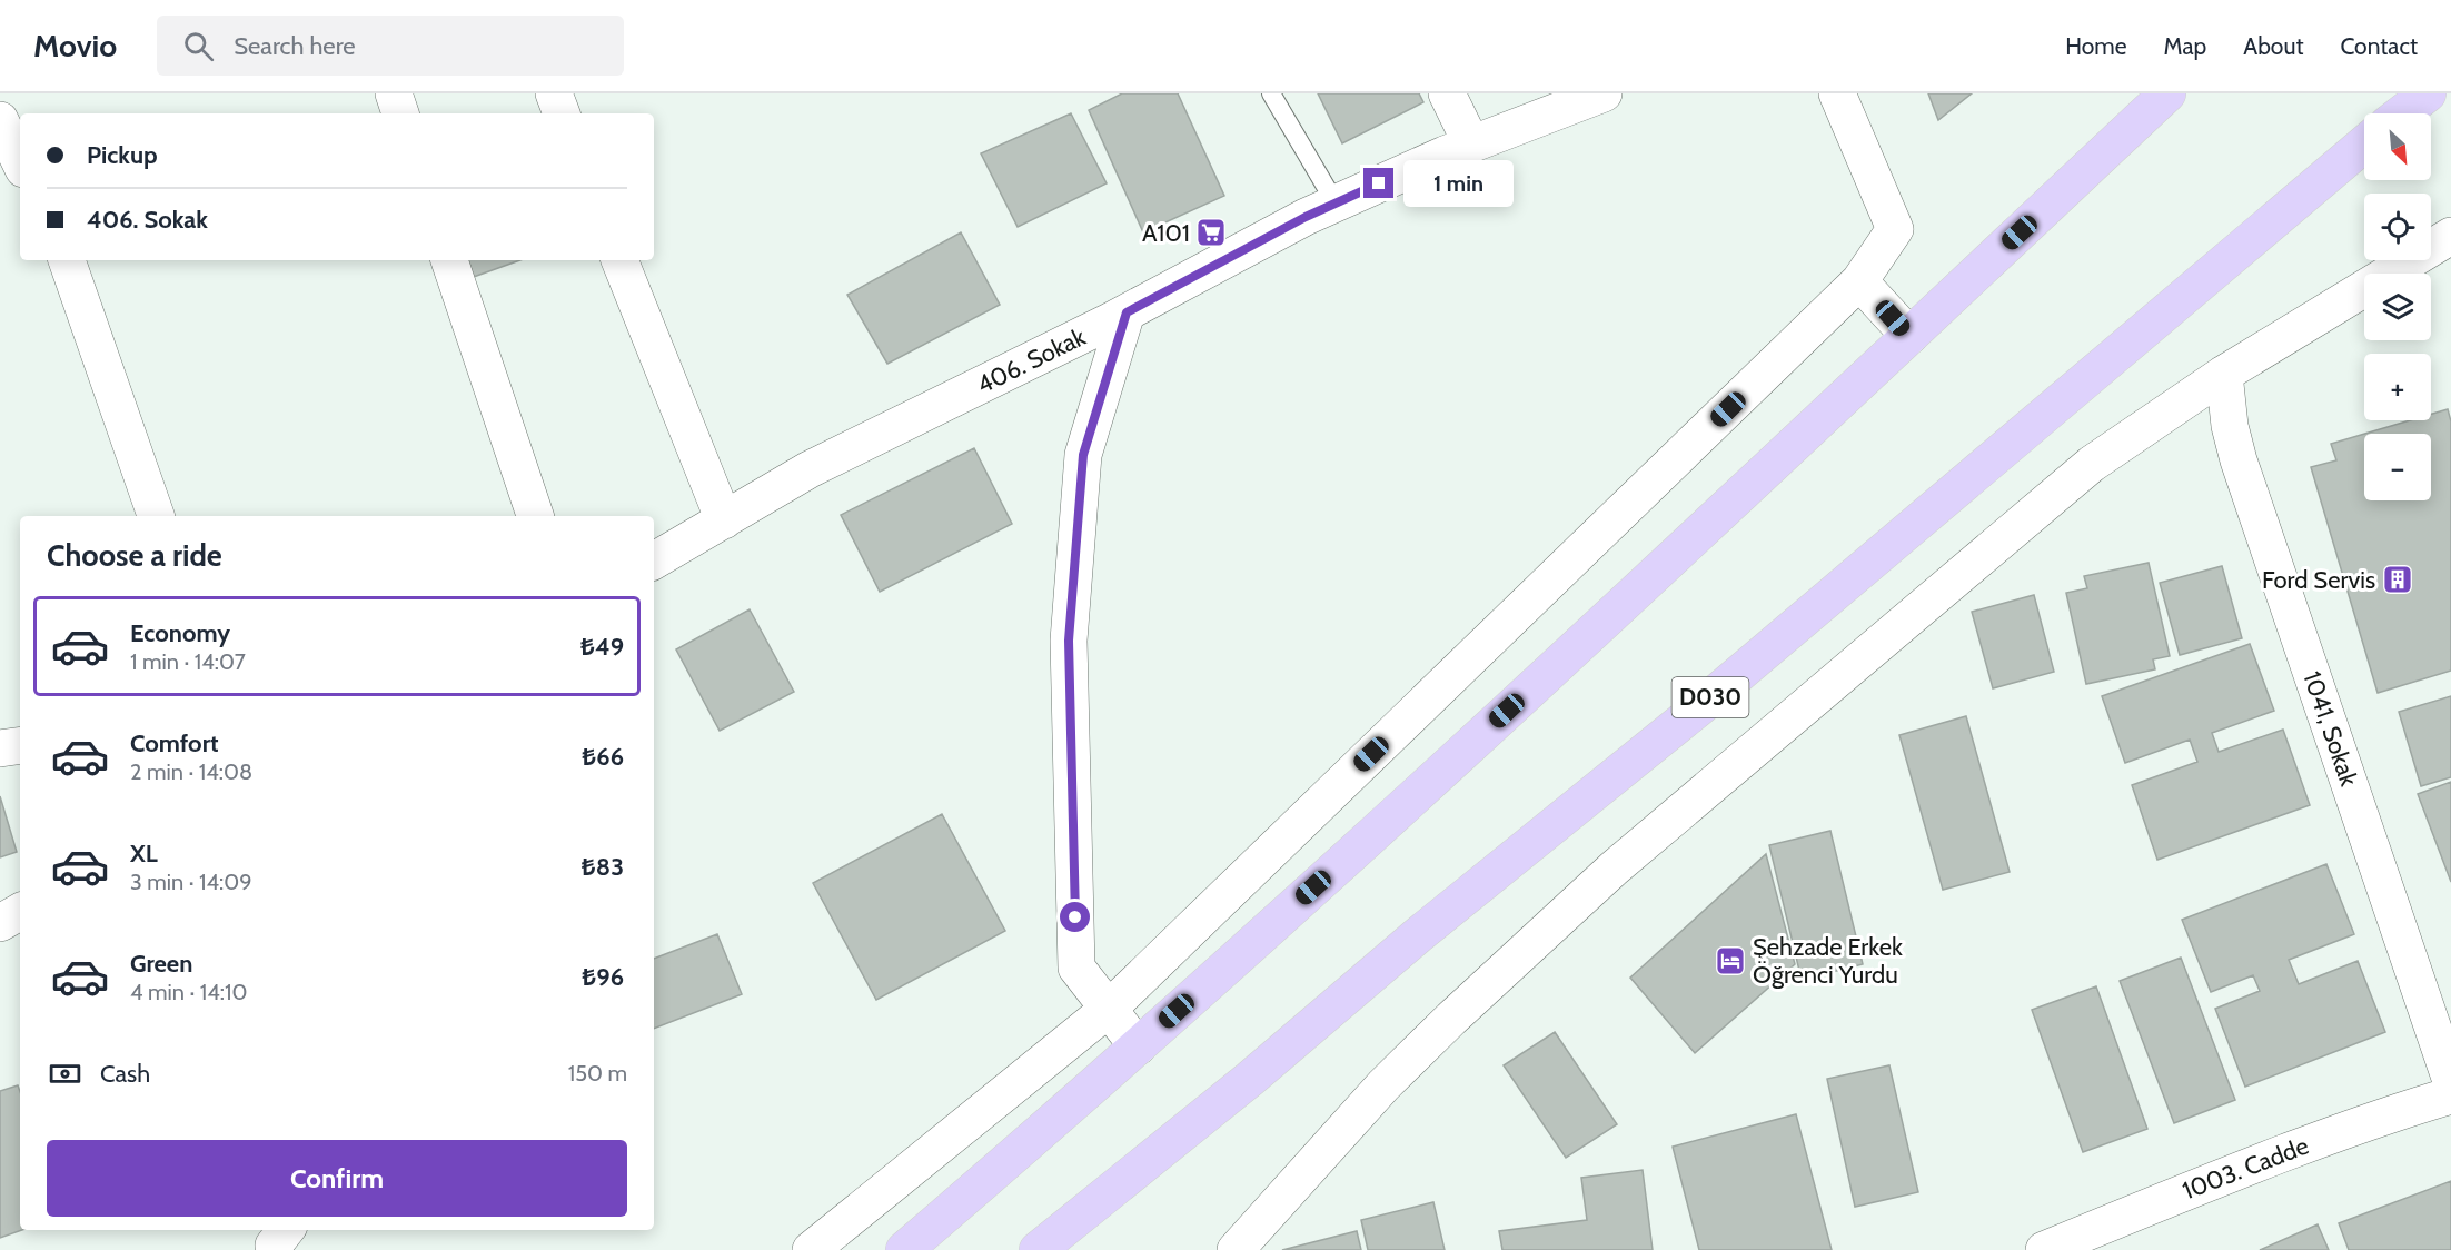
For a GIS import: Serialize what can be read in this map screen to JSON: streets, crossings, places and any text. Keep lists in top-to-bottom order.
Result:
{
  "streets": {
    "highway": ["D030"],
    "street": ["406. Sokak", "1041, Sokak", "1003. Cadde"]
  },
  "places": {
    "supermarket": ["A101"],
    "building": ["Ford Servis"],
    "hotel": ["Şehzade Erkek Öğrenci Yurdu"]
  },
  "north": "bottom right",
  "page": {
    "header": "Movio",
    "search": "Search here",
    "nav": [
      "Home",
      "Map",
      "About",
      "Contact"
    ],
    "map_buttons": ["+", "−"],
    "banner": ["Pickup", "406. Sokak"],
    "bubble": "1 min",
    "heading": "Choose a ride",
    "list": [
      {
        "name": "Economy",
        "note": "1 min · 14:07",
        "value": "₺49"
      },
      {
        "name": "Comfort",
        "note": "2 min · 14:08",
        "value": "₺66"
      },
      {
        "name": "XL",
        "note": "3 min · 14:09",
        "value": "₺83"
      },
      {
        "name": "Green",
        "note": "4 min · 14:10",
        "value": "₺96"
      }
    ],
    "pay": ["Cash", "150 m"],
    "buttons": "Confirm"
  }
}
